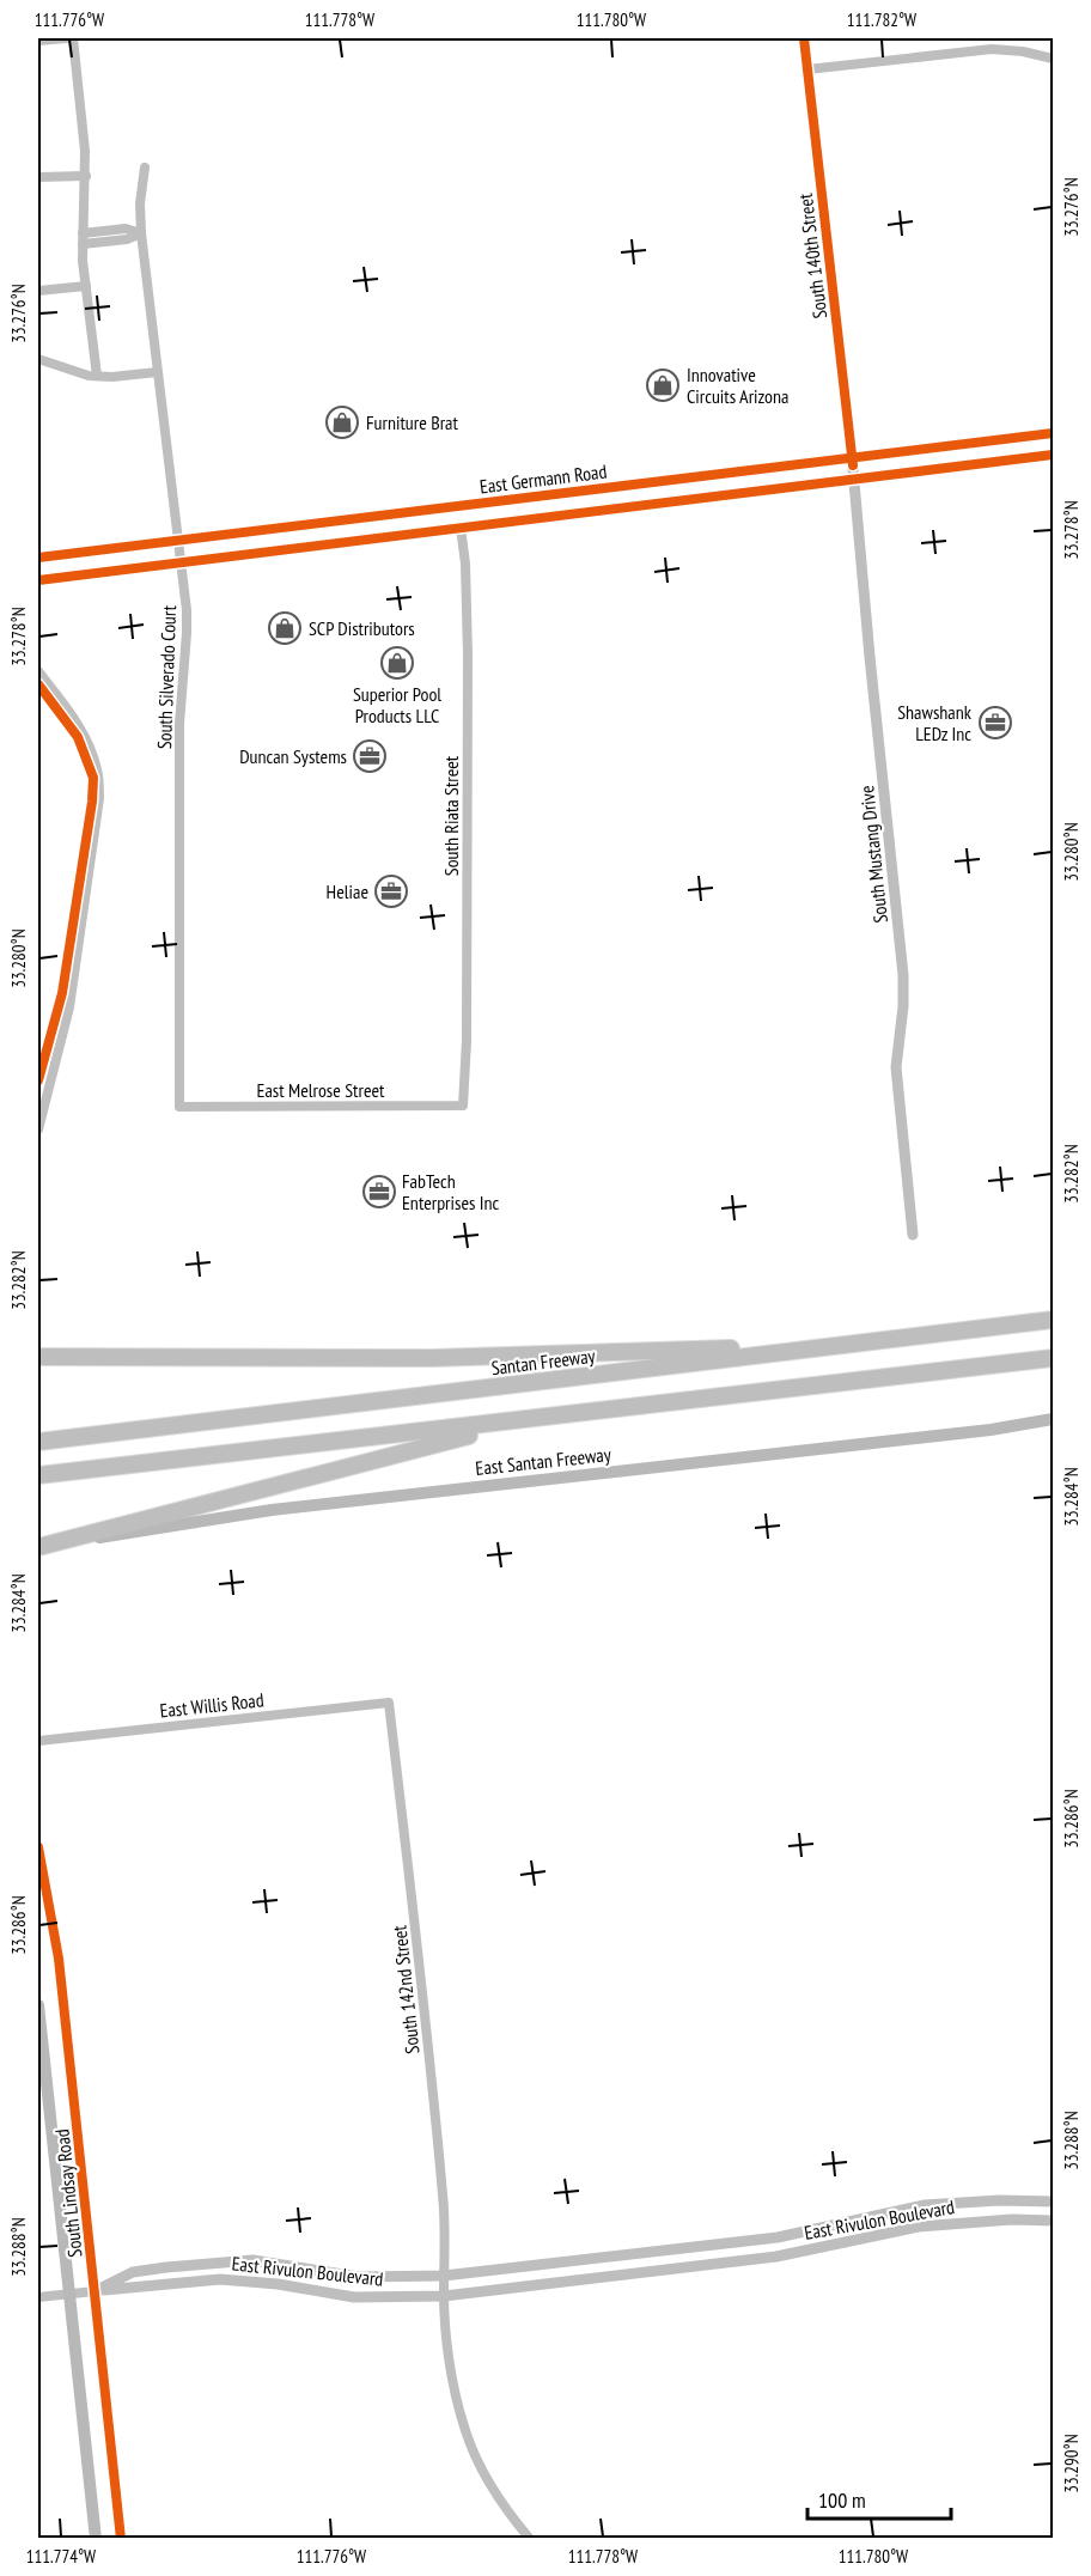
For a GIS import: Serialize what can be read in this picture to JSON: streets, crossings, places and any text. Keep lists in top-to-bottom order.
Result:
{
  "streets": {
    "highway": ["Santan Freeway"],
    "main road": ["East Germann Road", "East Santan Freeway", "South Lindsay Road"],
    "street": [
      "South 140th Street",
      "South Silverado Court",
      "South Riata Street",
      "South Mustang Drive",
      "East Melrose Street",
      "East Willis Road",
      "South 142nd Street",
      "East Rivulon Boulevard"
    ]
  },
  "crossings": [
    ["South 140th Street", "East Germann Road"],
    ["South 140th Street", "South Mustang Drive"],
    ["East Germann Road", "South Silverado Court"],
    ["East Germann Road", "South Riata Street"],
    ["East Germann Road", "South Mustang Drive"],
    ["South Silverado Court", "East Melrose Street"],
    ["South Riata Street", "East Melrose Street"],
    ["East Willis Road", "South 142nd Street"],
    ["South 142nd Street", "East Rivulon Boulevard"],
    ["South Lindsay Road", "East Rivulon Boulevard"]
  ],
  "places": {
    "shop": [
      "Innovative Circuits Arizona",
      "Furniture Brat",
      "SCP Distributors",
      "Superior Pool Products LLC"
    ],
    "office": [
      "Shawshank LEDz Inc",
      "Duncan Systems",
      "Heliae",
      "FabTech Enterprises Inc"
    ]
  },
  "scale_bar": "100 m",
  "coordinates": [
    "111.776°W",
    "111.778°W",
    "111.780°W",
    "111.782°W",
    "33.276°N",
    "33.278°N",
    "33.280°N",
    "33.282°N",
    "33.284°N",
    "33.286°N",
    "33.288°N",
    "33.290°N",
    "111.774°W"
  ]
}
